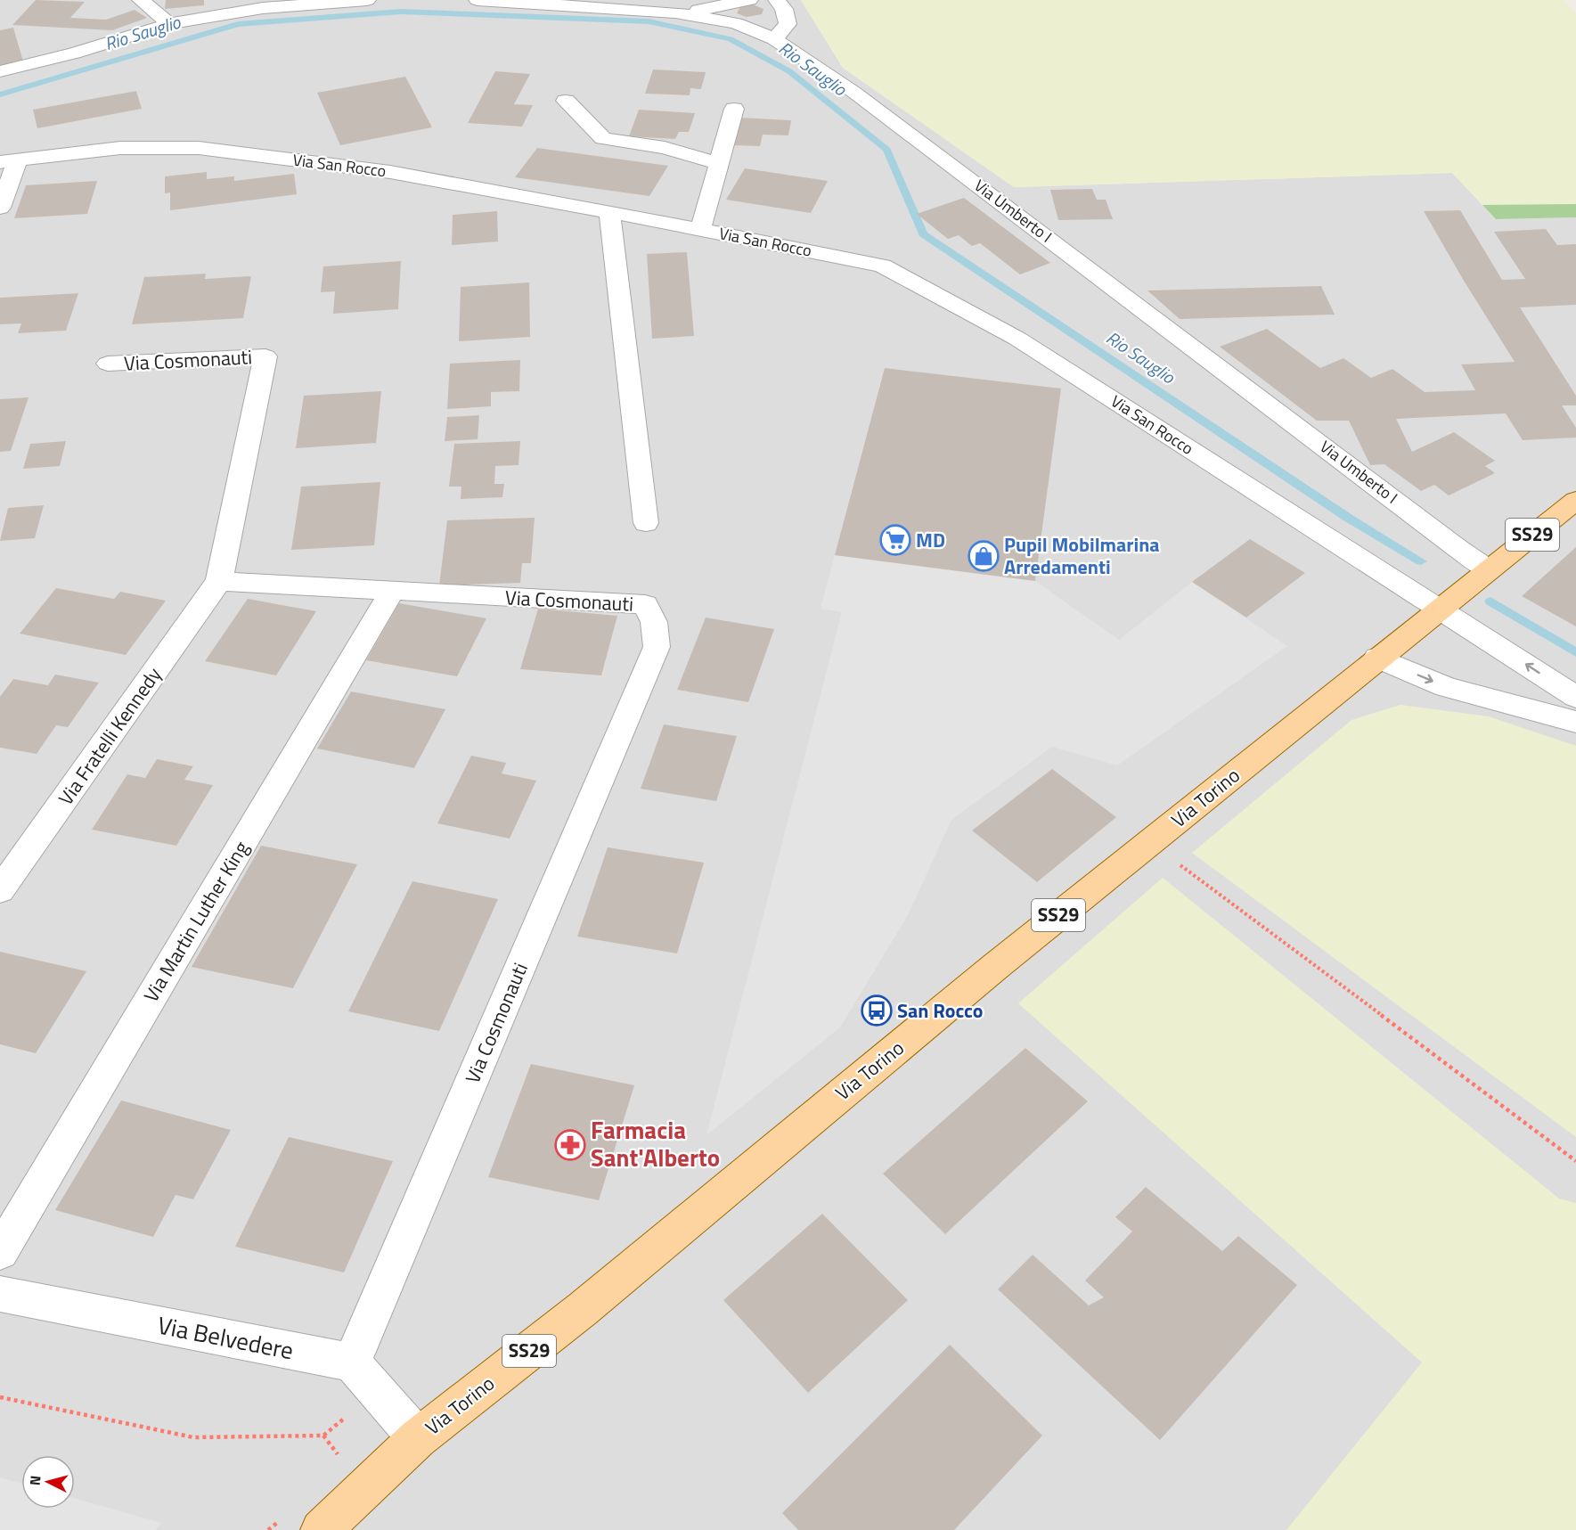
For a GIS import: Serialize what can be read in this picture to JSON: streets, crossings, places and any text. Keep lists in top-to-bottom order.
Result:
{
  "streets": {
    "main road": ["SS29", "Via Torino"],
    "street": [
      "Via San Rocco",
      "Via Umberto I",
      "Via Cosmonauti",
      "Via Fratelli Kennedy",
      "Via Martin Luther King",
      "Via Belvedere"
    ]
  },
  "crossings": [
    ["Via San Rocco", "Via Torino"],
    ["Via Umberto I", "Via Torino"],
    ["Via Cosmonauti", "Via Fratelli Kennedy"],
    ["Via Cosmonauti", "Via Martin Luther King"],
    ["Via Cosmonauti", "Via Belvedere"]
  ],
  "water": ["Rio Sauglio"],
  "places": {
    "supermarket": ["MD"],
    "shop": ["Pupil Mobilmarina Arredamenti"],
    "bus stop": ["San Rocco"],
    "pharmacy": ["Farmacia Sant'Alberto"]
  },
  "north": "left"
}
